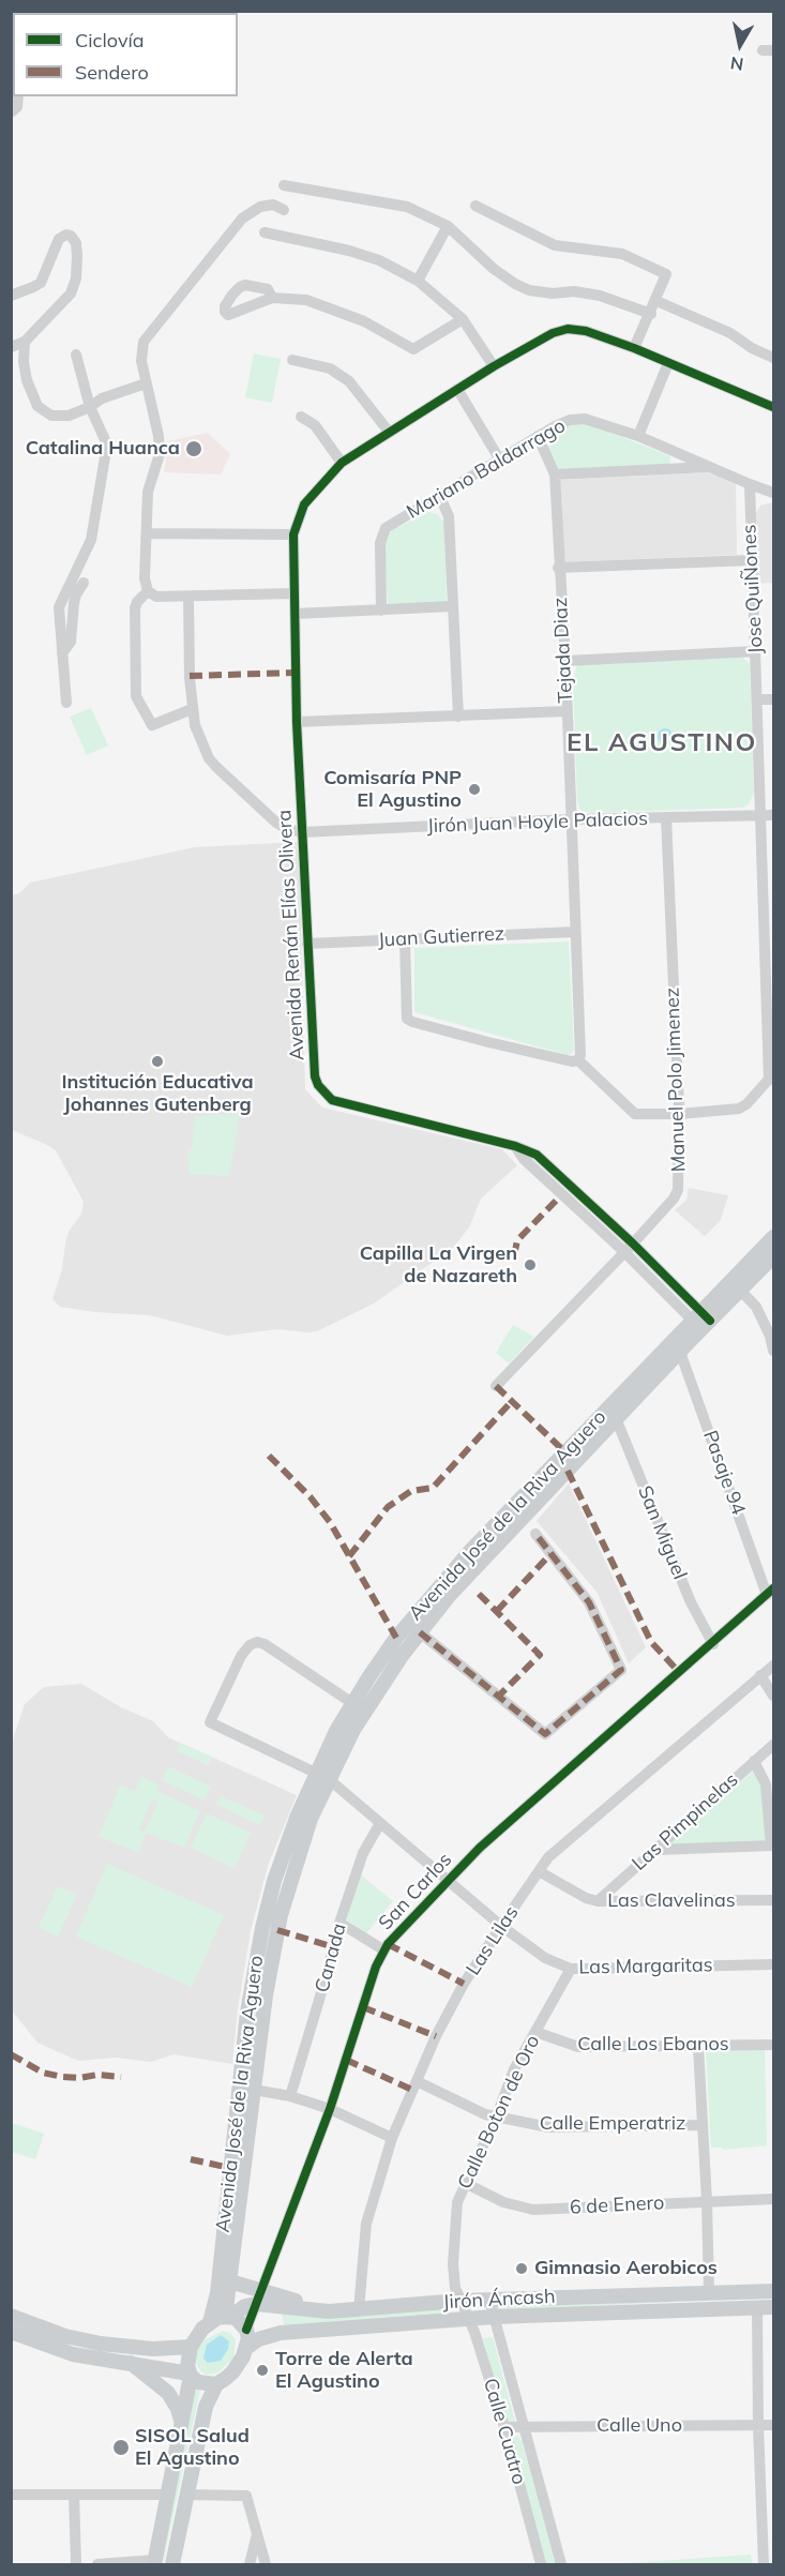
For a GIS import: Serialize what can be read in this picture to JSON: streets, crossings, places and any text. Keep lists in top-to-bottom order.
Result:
{
  "streets": {
    "main road": ["Avenida José de la Riva Aguero", "Jirón Áncash"],
    "street": [
      "Mariano Baldarrago",
      "Jose QuiÑones",
      "Tejada Diaz",
      "Jirón Juan Hoyle Palacios",
      "Avenida Renán Elías Olivera",
      "Juan Gutierrez",
      "Manuel Polo Jimenez",
      "Pasaje 94",
      "San Miguel",
      "Las Pimpinelas",
      "San Carlos",
      "Las Clavelinas",
      "Las Lilas",
      "Canada",
      "Las Margaritas",
      "Calle Los Ebanos",
      "Calle Boton de Oro",
      "Calle Emperatriz",
      "6 de Enero",
      "Calle Uno",
      "Calle Cuatro"
    ]
  },
  "crossings": [
    ["Mariano Baldarrago", "Jose QuiÑones"],
    ["Mariano Baldarrago", "Tejada Diaz"],
    ["Jose QuiÑones", "Jirón Juan Hoyle Palacios"],
    ["Tejada Diaz", "Jirón Juan Hoyle Palacios"],
    ["Tejada Diaz", "Juan Gutierrez"],
    ["Jirón Juan Hoyle Palacios", "Avenida Renán Elías Olivera"],
    ["Jirón Juan Hoyle Palacios", "Manuel Polo Jimenez"],
    ["Avenida Renán Elías Olivera", "Juan Gutierrez"],
    ["Avenida Renán Elías Olivera", "Manuel Polo Jimenez"],
    ["Avenida Renán Elías Olivera", "Avenida José de la Riva Aguero"],
    ["Pasaje 94", "Avenida José de la Riva Aguero"],
    ["Pasaje 94", "San Carlos"],
    ["Avenida José de la Riva Aguero", "San Miguel"],
    ["Avenida José de la Riva Aguero", "San Carlos"],
    ["Avenida José de la Riva Aguero", "Las Margaritas"],
    ["Avenida José de la Riva Aguero", "Jirón Áncash"],
    ["San Miguel", "San Carlos"],
    ["Las Pimpinelas", "Las Clavelinas"],
    ["San Carlos", "Las Margaritas"],
    ["San Carlos", "Jirón Áncash"],
    ["Las Clavelinas", "Las Lilas"],
    ["Las Lilas", "Las Margaritas"],
    ["Las Lilas", "Calle Emperatriz"],
    ["Las Lilas", "Jirón Áncash"],
    ["Canada", "Las Margaritas"],
    ["Las Margaritas", "Calle Boton de Oro"],
    ["Calle Los Ebanos", "Calle Boton de Oro"],
    ["Calle Boton de Oro", "Calle Emperatriz"],
    ["Calle Boton de Oro", "6 de Enero"],
    ["Calle Boton de Oro", "Jirón Áncash"],
    ["Calle Boton de Oro", "Calle Cuatro"],
    ["Jirón Áncash", "Calle Cuatro"],
    ["Calle Uno", "Calle Cuatro"]
  ],
  "districts": ["EL AGUSTINO"],
  "places": [
    "Catalina Huanca",
    "Comisaría PNP El Agustino",
    "Institución Educativa Johannes Gutenberg",
    "Capilla La Virgen de Nazareth",
    "Gimnasio Aerobicos",
    "Torre de Alerta El Agustino",
    "SISOL Salud El Agustino"
  ],
  "legend": ["Ciclovía", "Sendero"],
  "north": "bottom"
}
